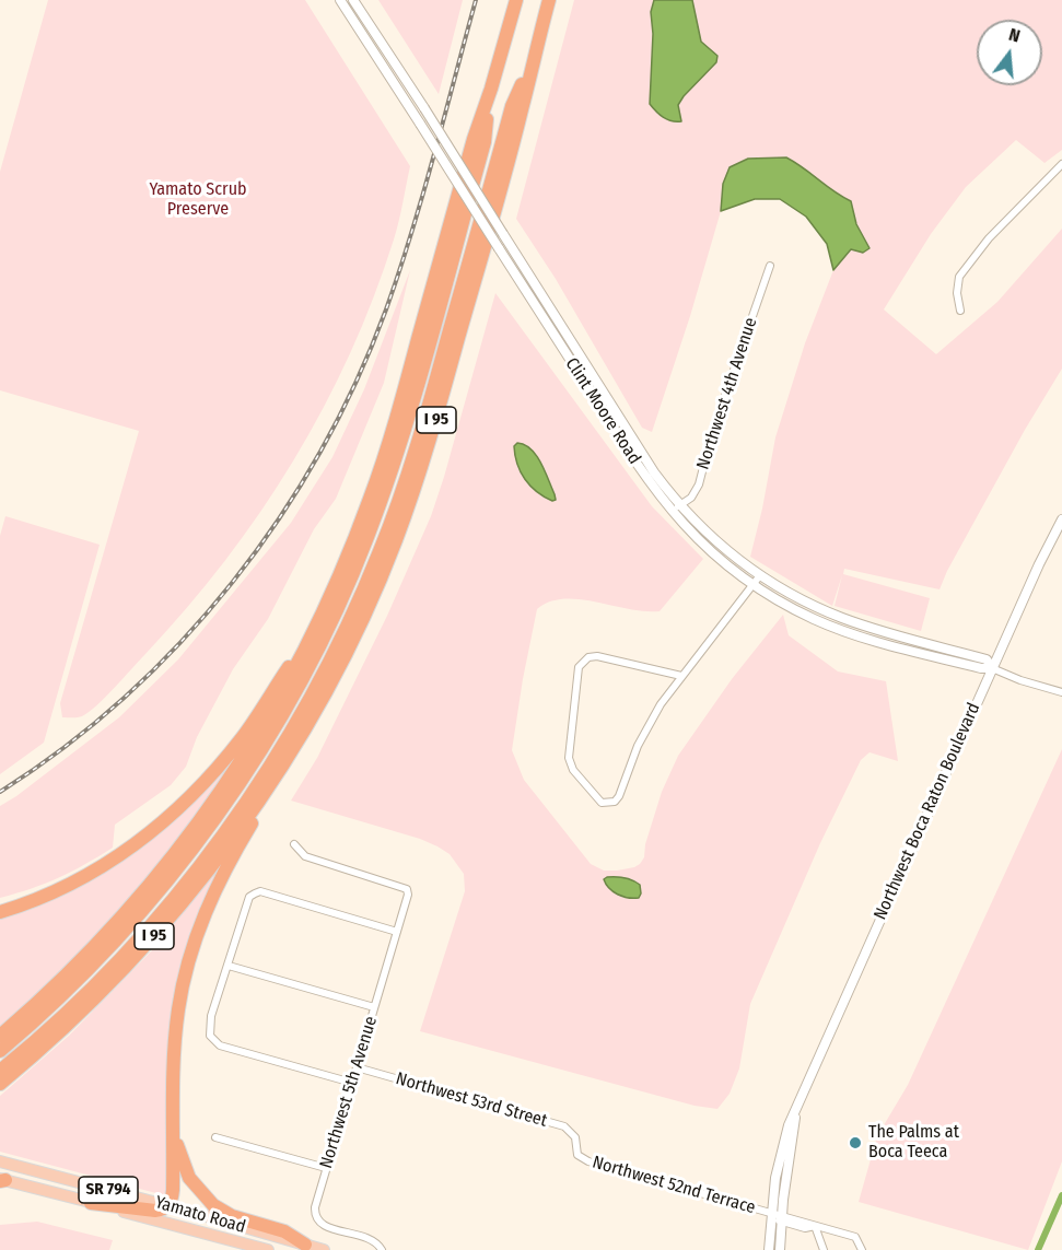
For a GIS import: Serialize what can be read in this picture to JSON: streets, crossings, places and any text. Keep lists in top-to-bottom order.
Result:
{
  "streets": {
    "highway": ["I 95"],
    "main road": ["SR 794", "Yamato Road"],
    "street": [
      "Northwest 4th Avenue",
      "Clint Moore Road",
      "Northwest Boca Raton Boulevard",
      "Northwest 5th Avenue",
      "Northwest 53rd Street",
      "Northwest 52nd Terrace"
    ]
  },
  "crossings": [
    ["Northwest 4th Avenue", "Clint Moore Road"],
    ["Clint Moore Road", "Northwest Boca Raton Boulevard"],
    ["Northwest Boca Raton Boulevard", "Northwest 52nd Terrace"],
    ["Northwest 5th Avenue", "Northwest 53rd Street"],
    ["Northwest 53rd Street", "Northwest 52nd Terrace"]
  ],
  "parks": ["Yamato Scrub Preserve"],
  "places": ["The Palms at Boca Teeca"],
  "north": "top"
}
